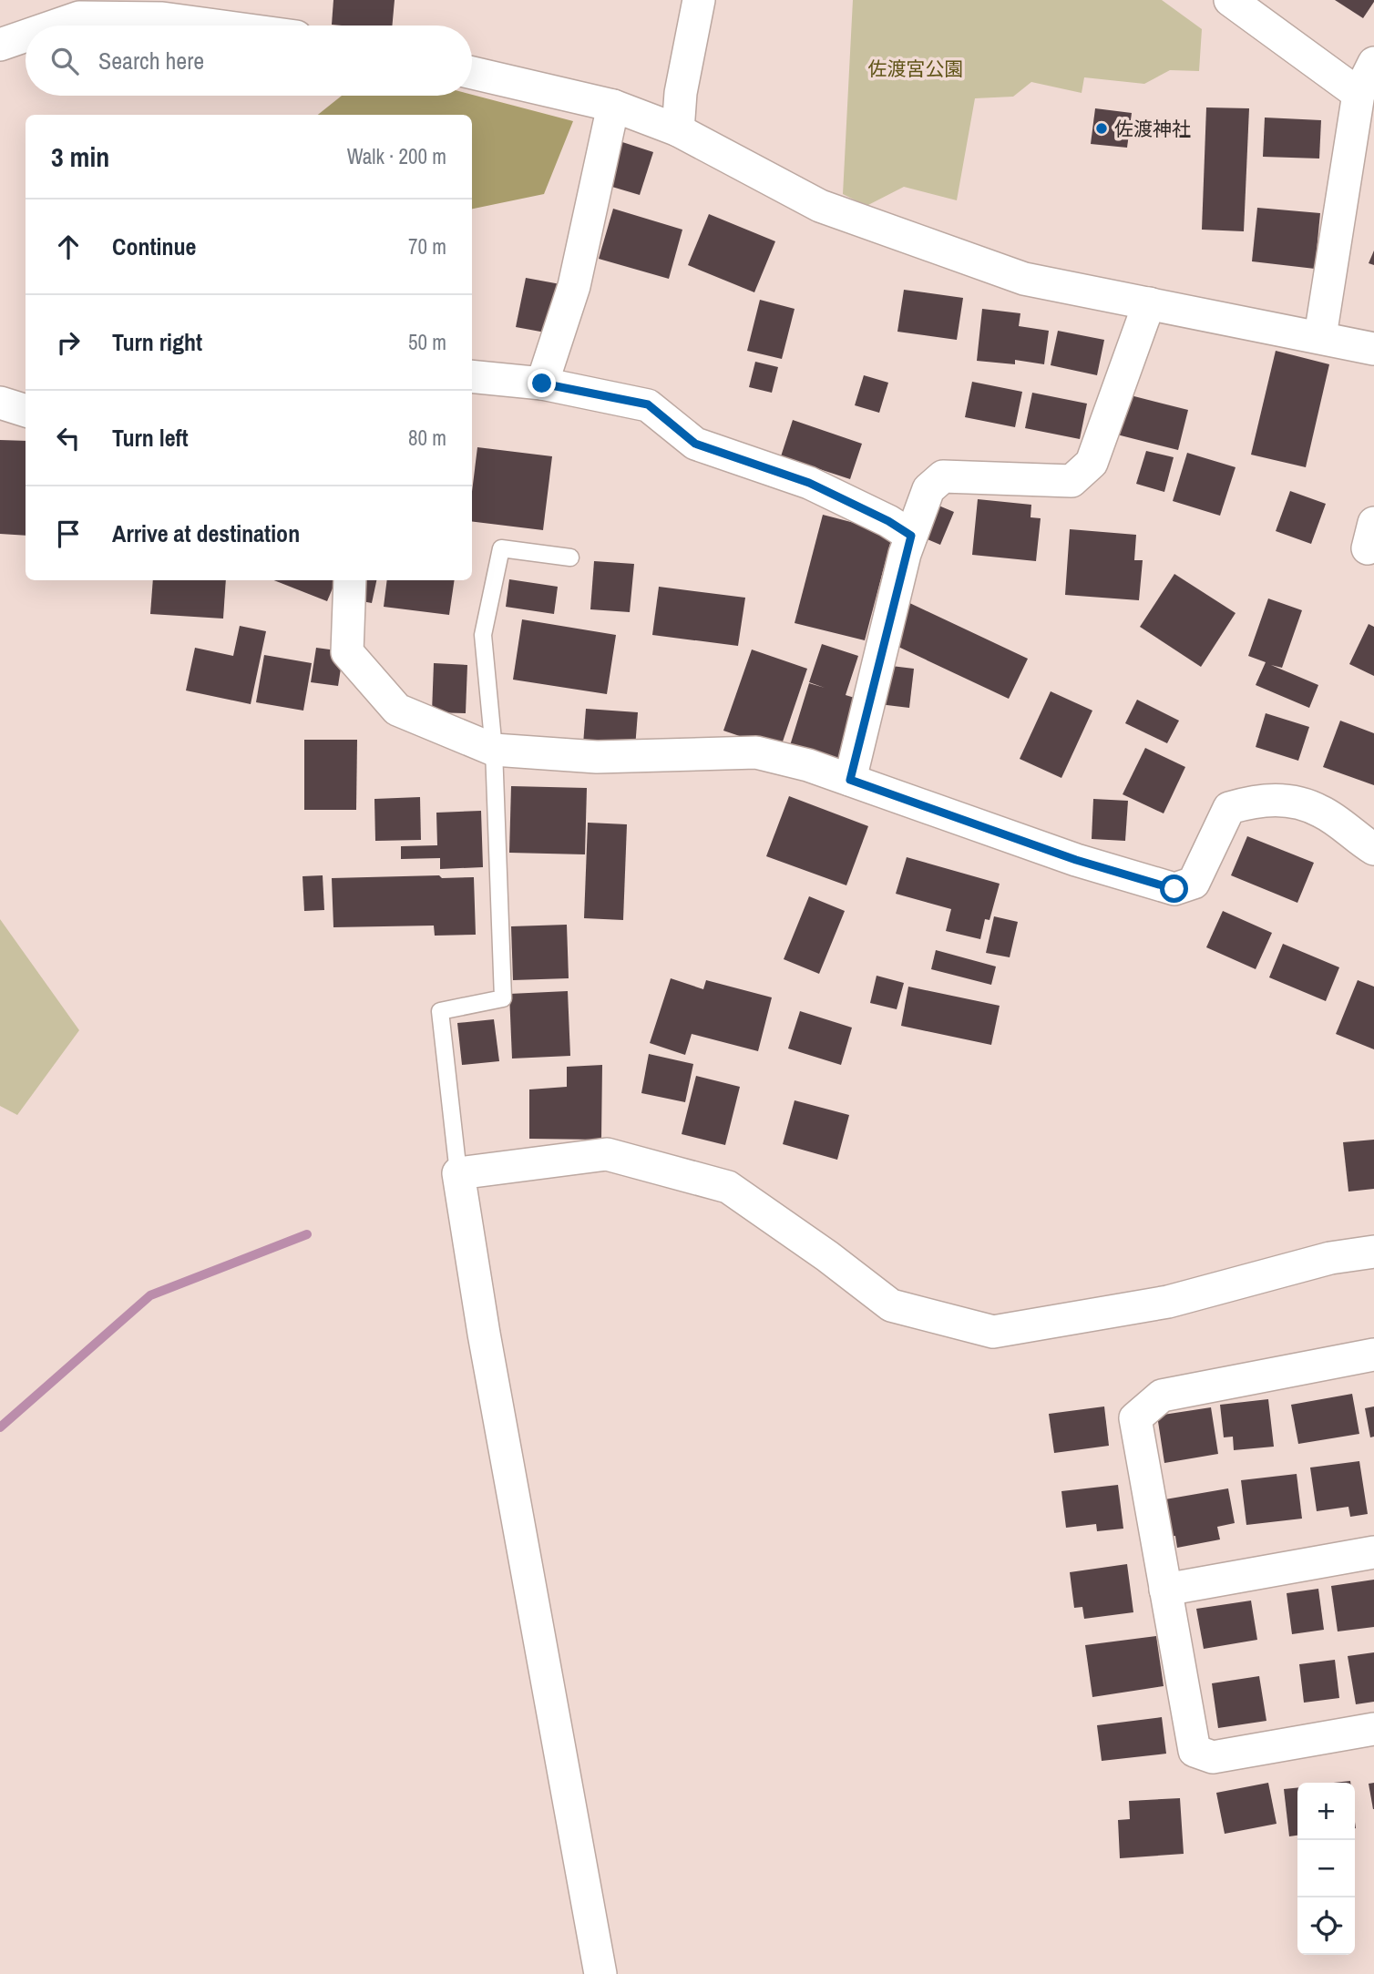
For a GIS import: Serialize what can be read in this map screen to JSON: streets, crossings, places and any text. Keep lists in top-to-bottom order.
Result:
{
  "parks": ["佐渡宮公園"],
  "places": ["佐渡神社"],
  "page": {
    "search": "Search here",
    "heading": ["3 min", "Walk · 200 m"],
    "list": [
      ["Continue", "70 m"],
      ["Turn right", "50 m"],
      ["Turn left", "80 m"],
      "Arrive at destination"
    ],
    "map_buttons": ["+", "−"]
  }
}
